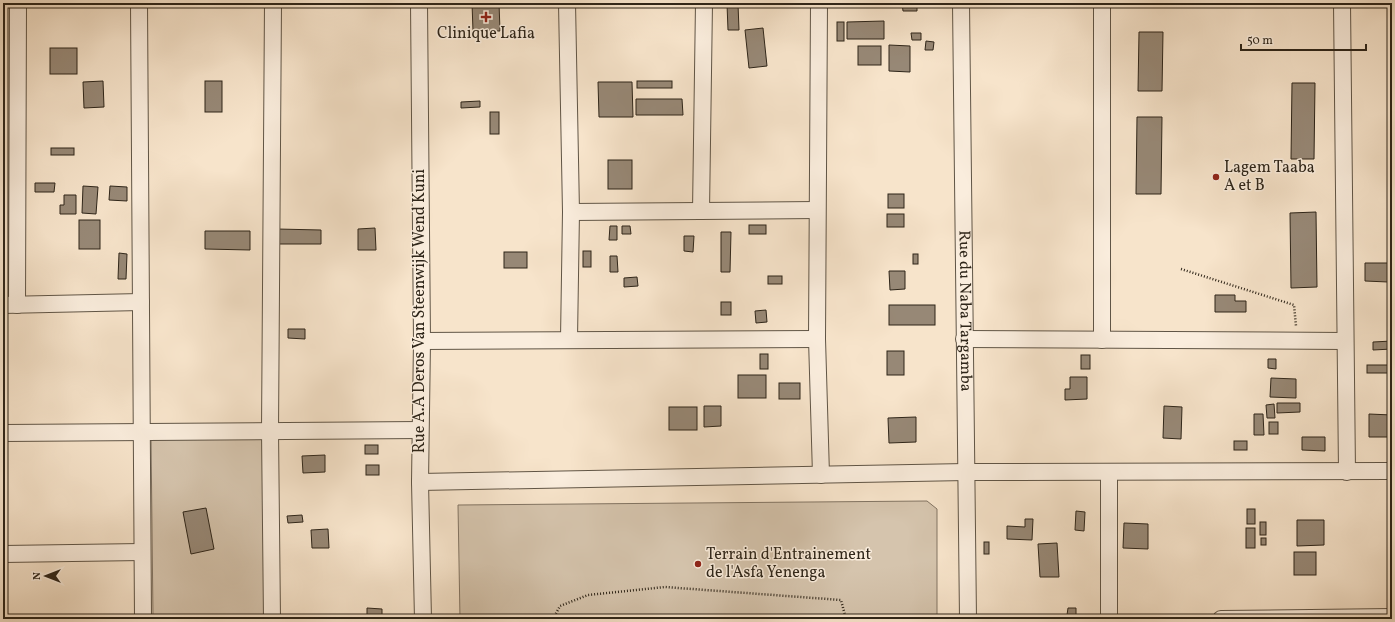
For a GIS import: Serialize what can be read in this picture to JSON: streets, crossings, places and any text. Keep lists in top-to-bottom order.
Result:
{
  "streets": {
    "street": ["Rue A.A Deros Van Steenwijk Wend Kuni", "Rue du Naba Targamba"]
  },
  "places": {
    "health": ["Clinique Lafia"],
    "other": ["Lagem Taaba A et B", "Terrain d'Entrainement de l'Asfa Yenenga"]
  },
  "scale_bar": "50 m",
  "north": "left"
}
